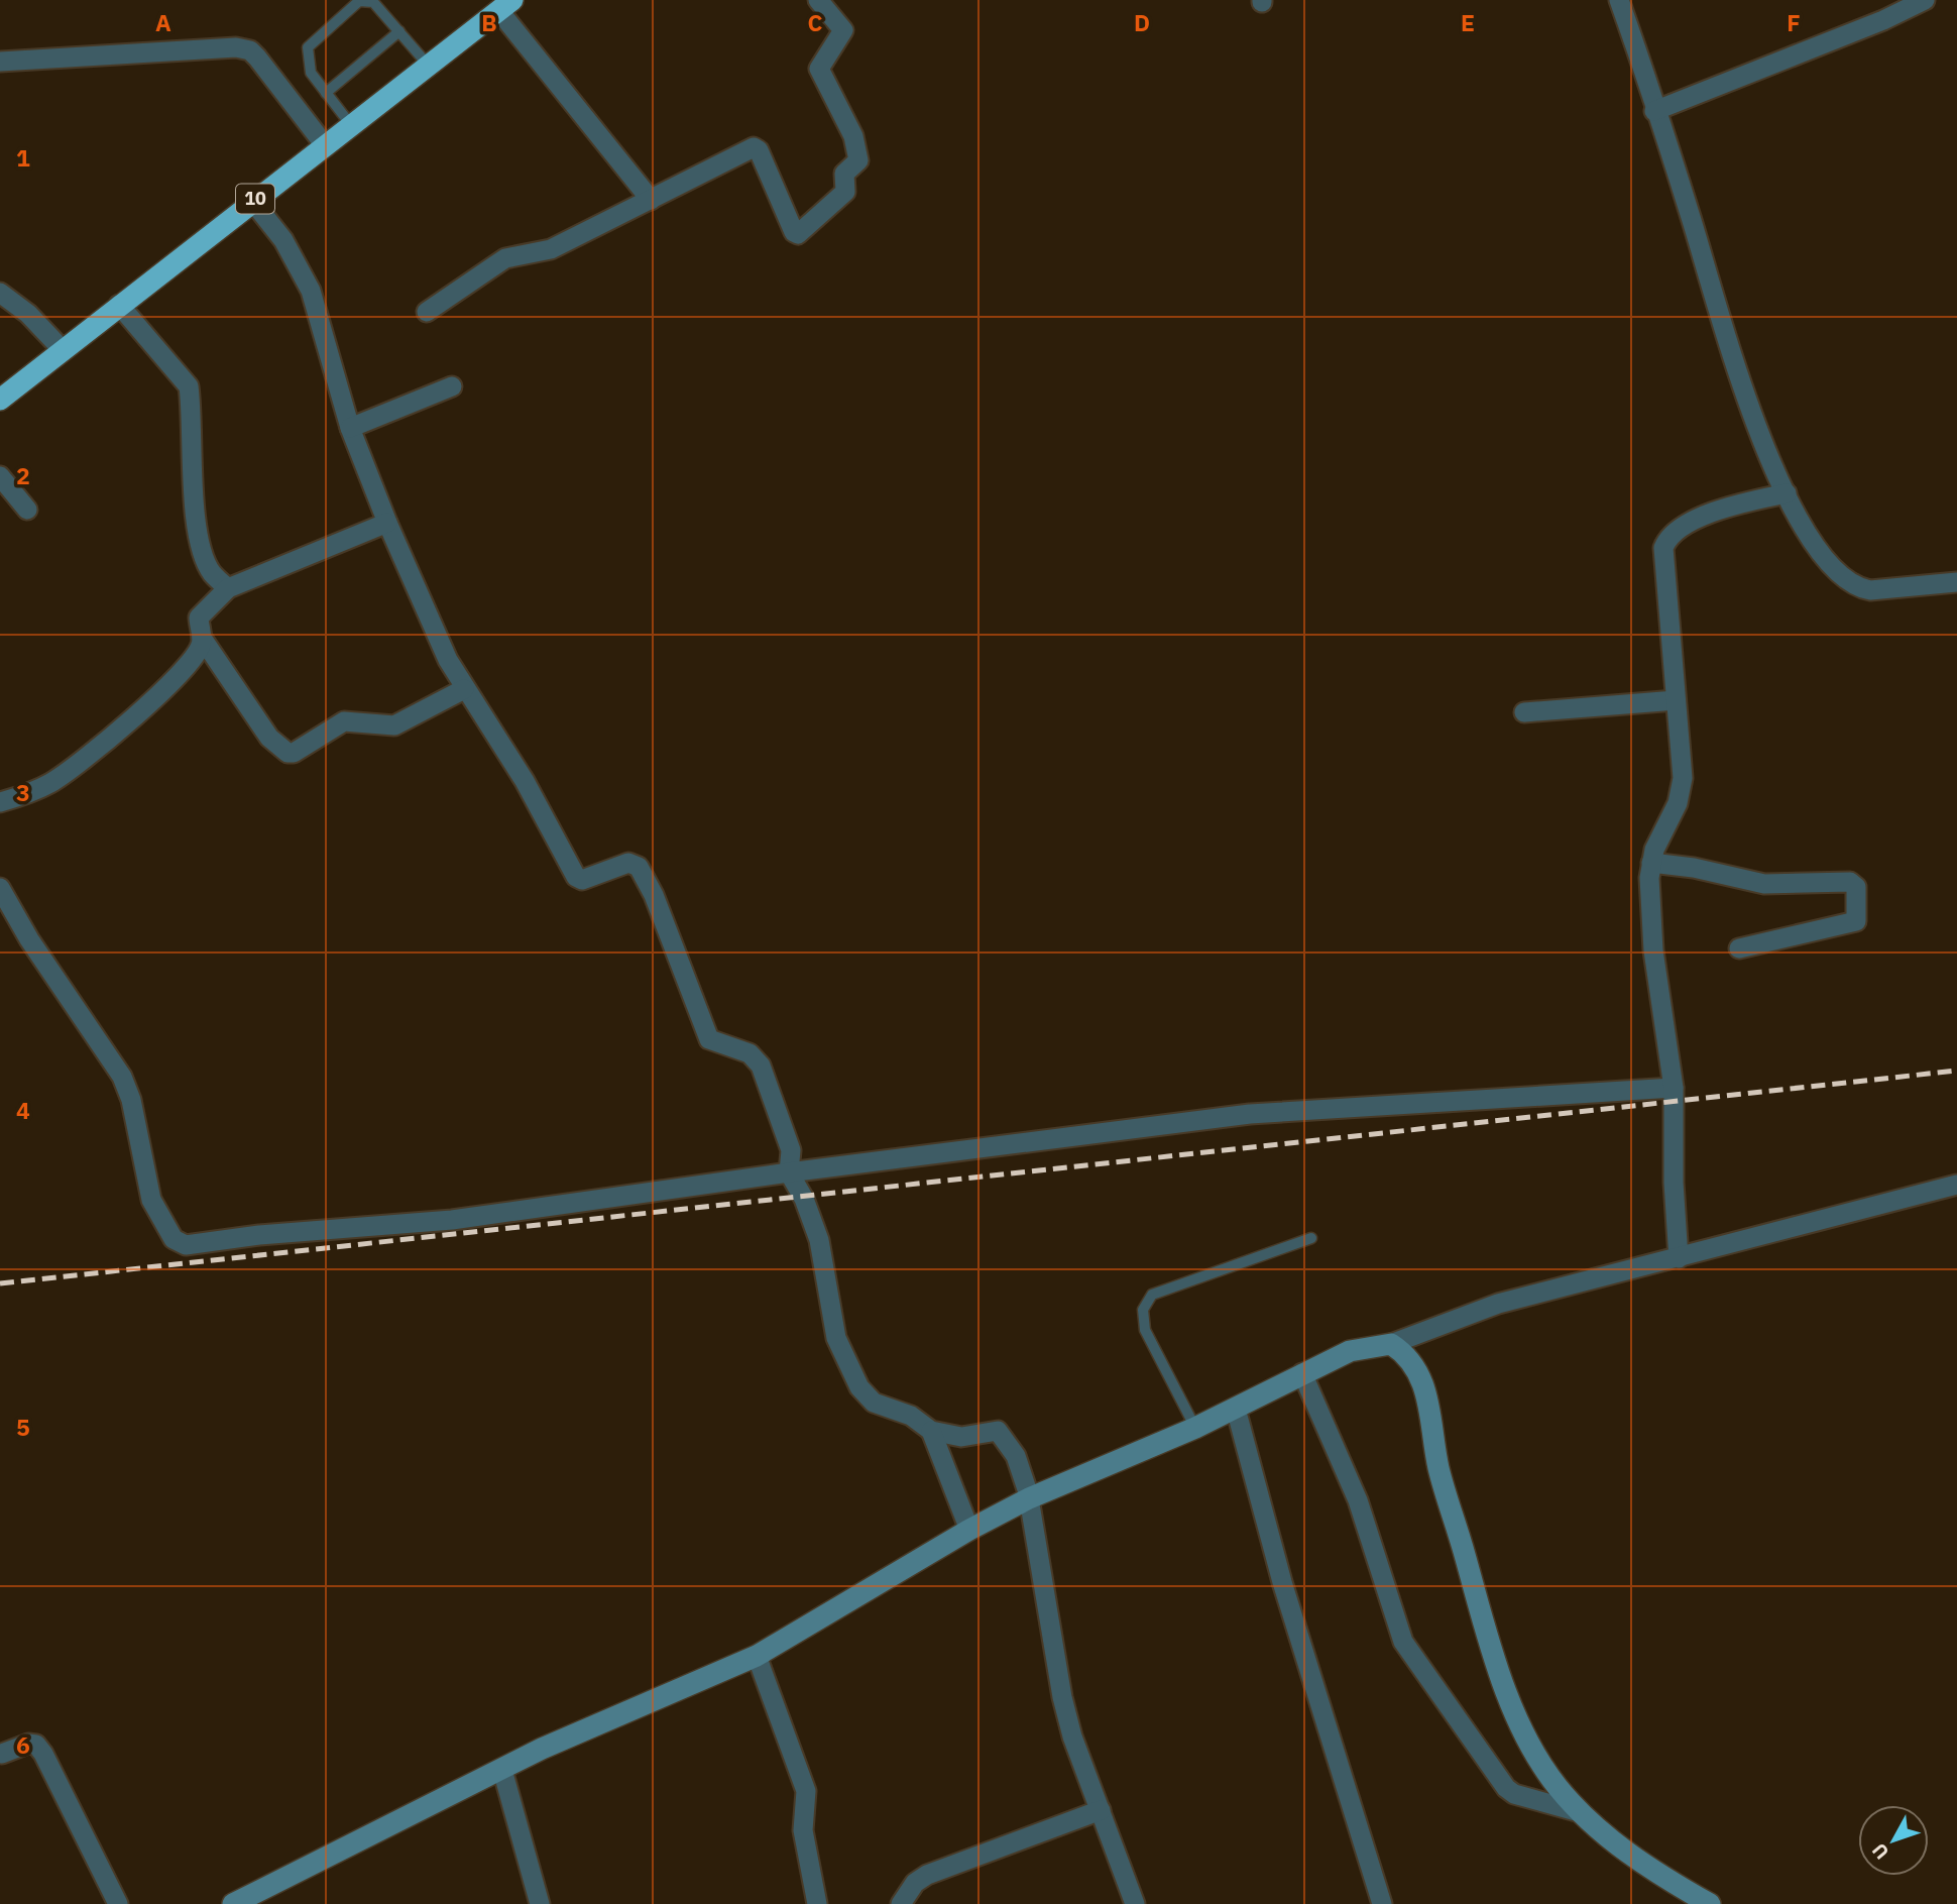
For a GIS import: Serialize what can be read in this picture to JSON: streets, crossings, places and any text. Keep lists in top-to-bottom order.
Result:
{
  "streets": {
    "highway": ["10"]
  },
  "north": "bottom left",
  "grid": {
    "columns": [
      "A",
      "B",
      "C",
      "D",
      "E",
      "F"
    ],
    "rows": [
      "1",
      "2",
      "3",
      "4",
      "5",
      "6"
    ]
  }
}
